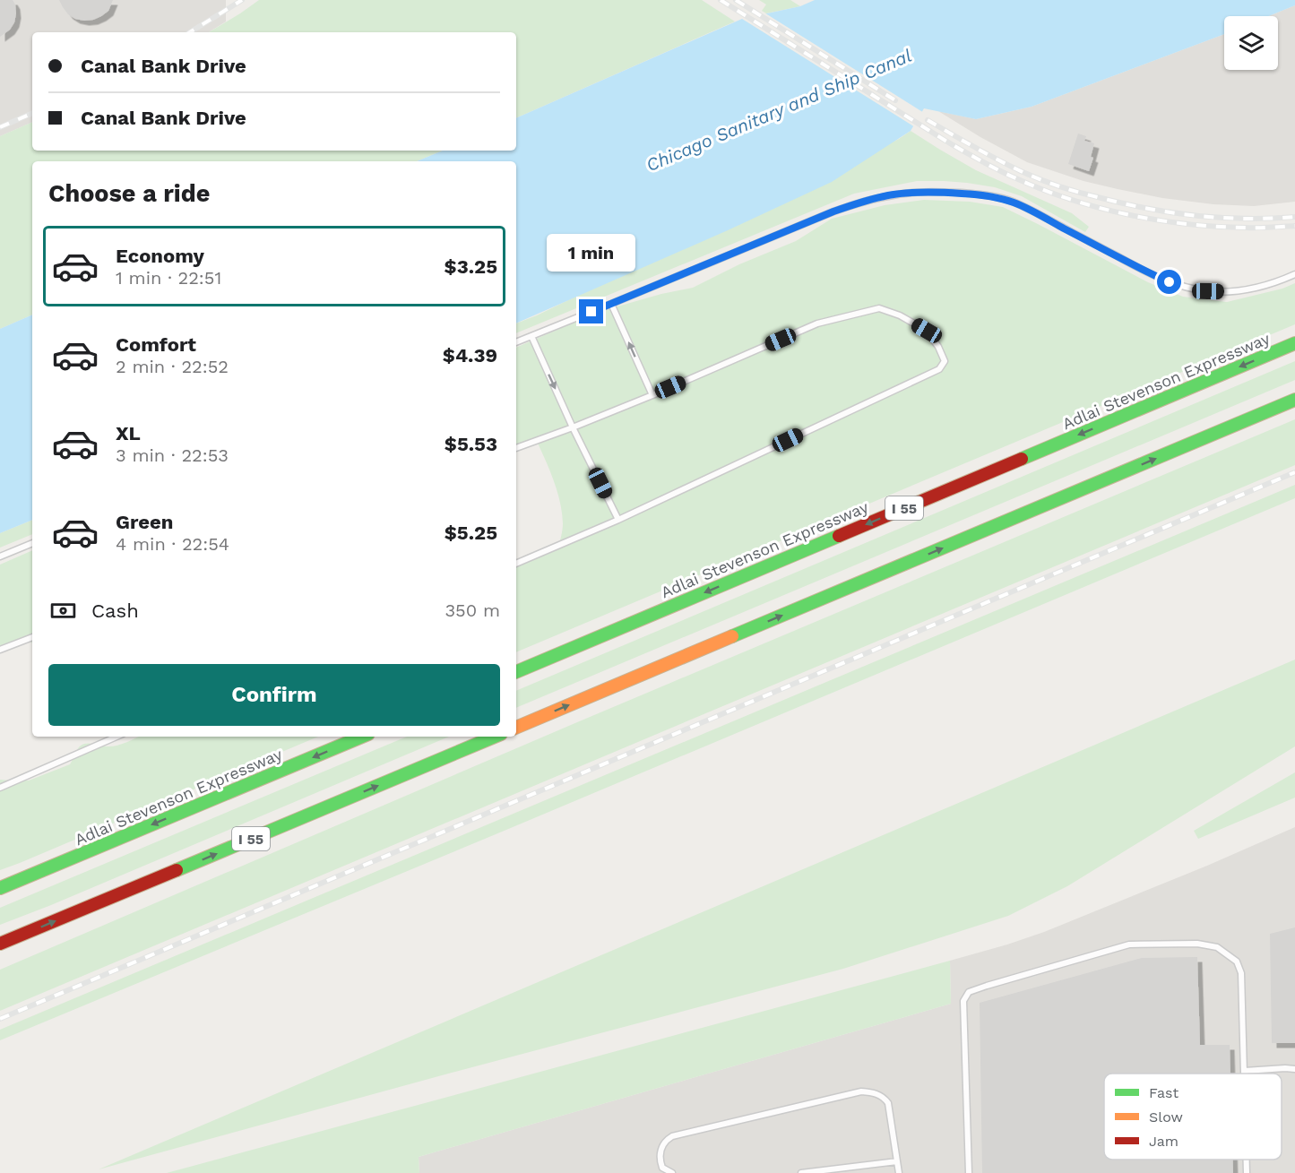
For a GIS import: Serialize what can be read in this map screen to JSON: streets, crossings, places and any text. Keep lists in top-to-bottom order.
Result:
{
  "streets": {
    "highway": ["Adlai Stevenson Expressway", "I 55"]
  },
  "water": ["Chicago Sanitary and Ship Canal"],
  "legend": ["Fast", "Slow", "Jam"],
  "page": {
    "banner": ["Canal Bank Drive", "Canal Bank Drive"],
    "heading": "Choose a ride",
    "list": [
      {
        "name": "Economy",
        "note": "1 min · 22:51",
        "value": "$3.25"
      },
      {
        "name": "Comfort",
        "note": "2 min · 22:52",
        "value": "$4.39"
      },
      {
        "name": "XL",
        "note": "3 min · 22:53",
        "value": "$5.53"
      },
      {
        "name": "Green",
        "note": "4 min · 22:54",
        "value": "$5.25"
      }
    ],
    "bubble": "1 min",
    "pay": ["Cash", "350 m"],
    "buttons": "Confirm"
  }
}
